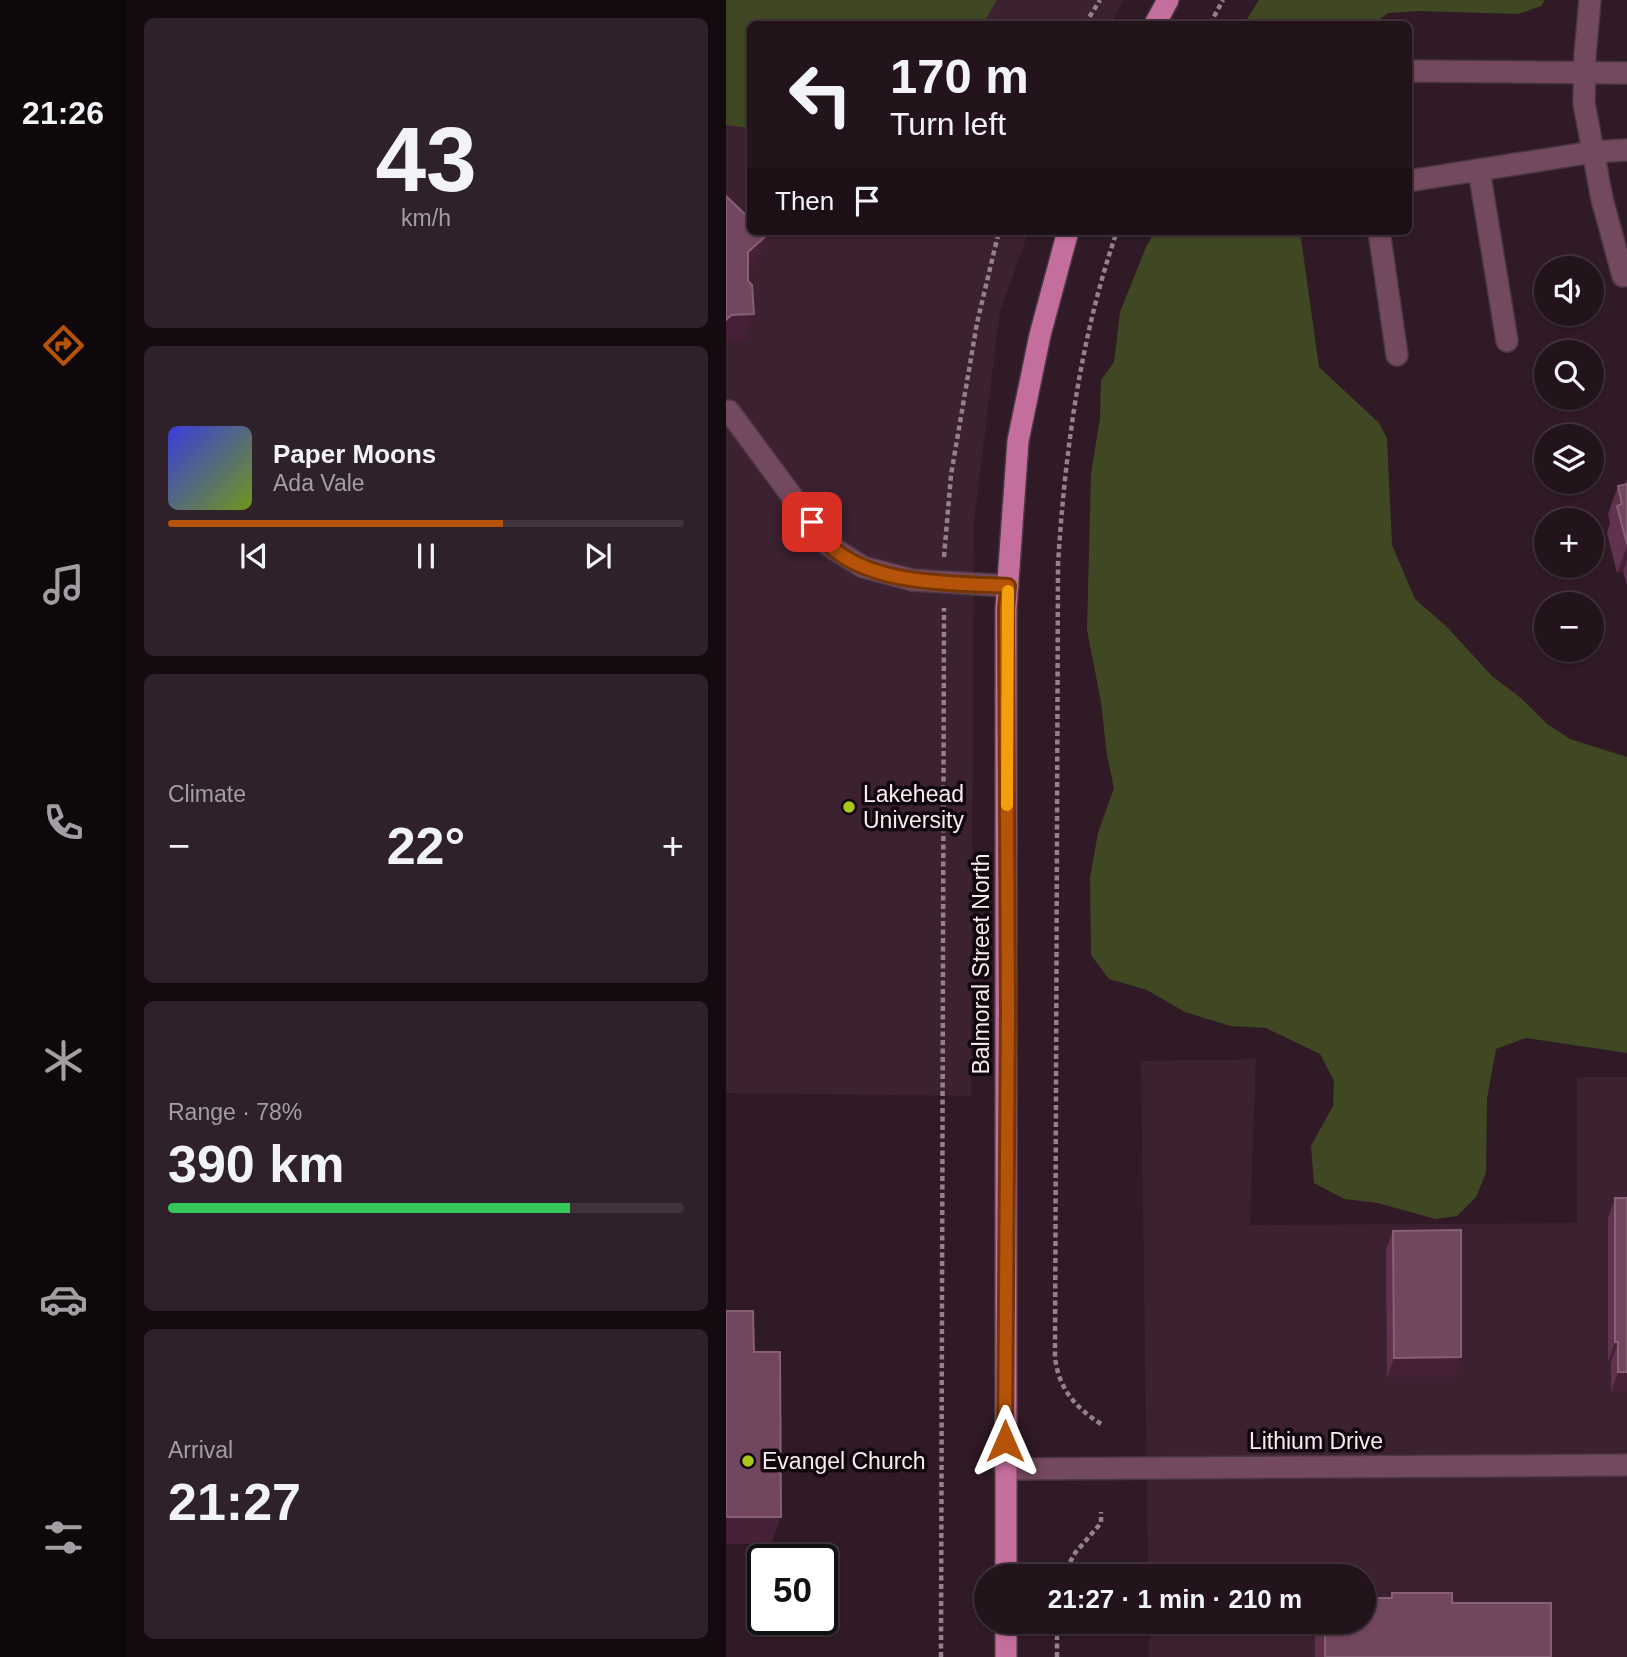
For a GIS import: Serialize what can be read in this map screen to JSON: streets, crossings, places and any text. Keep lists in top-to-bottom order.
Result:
{
  "streets": {
    "main road": ["Balmoral Street North"],
    "street": ["Lithium Drive"]
  },
  "crossings": [
    ["Balmoral Street North", "Lithium Drive"]
  ],
  "places": ["Lakehead University", "Evangel Church"],
  "page": {
    "tabs": "21:26",
    "tile": [
      ["43", "km/h"],
      "Climate",
      ["Range · 78%", "390 km"],
      ["Arrival", "21:27"]
    ],
    "turn": ["170 m", "Turn left"],
    "then": "Then",
    "map_buttons": ["+", "−"],
    "song": ["Paper Moons", "Ada Vale"],
    "heat": ["−", "22°", "+"],
    "limit": "50",
    "trip": "21:27 · 1 min · 210 m"
  }
}
